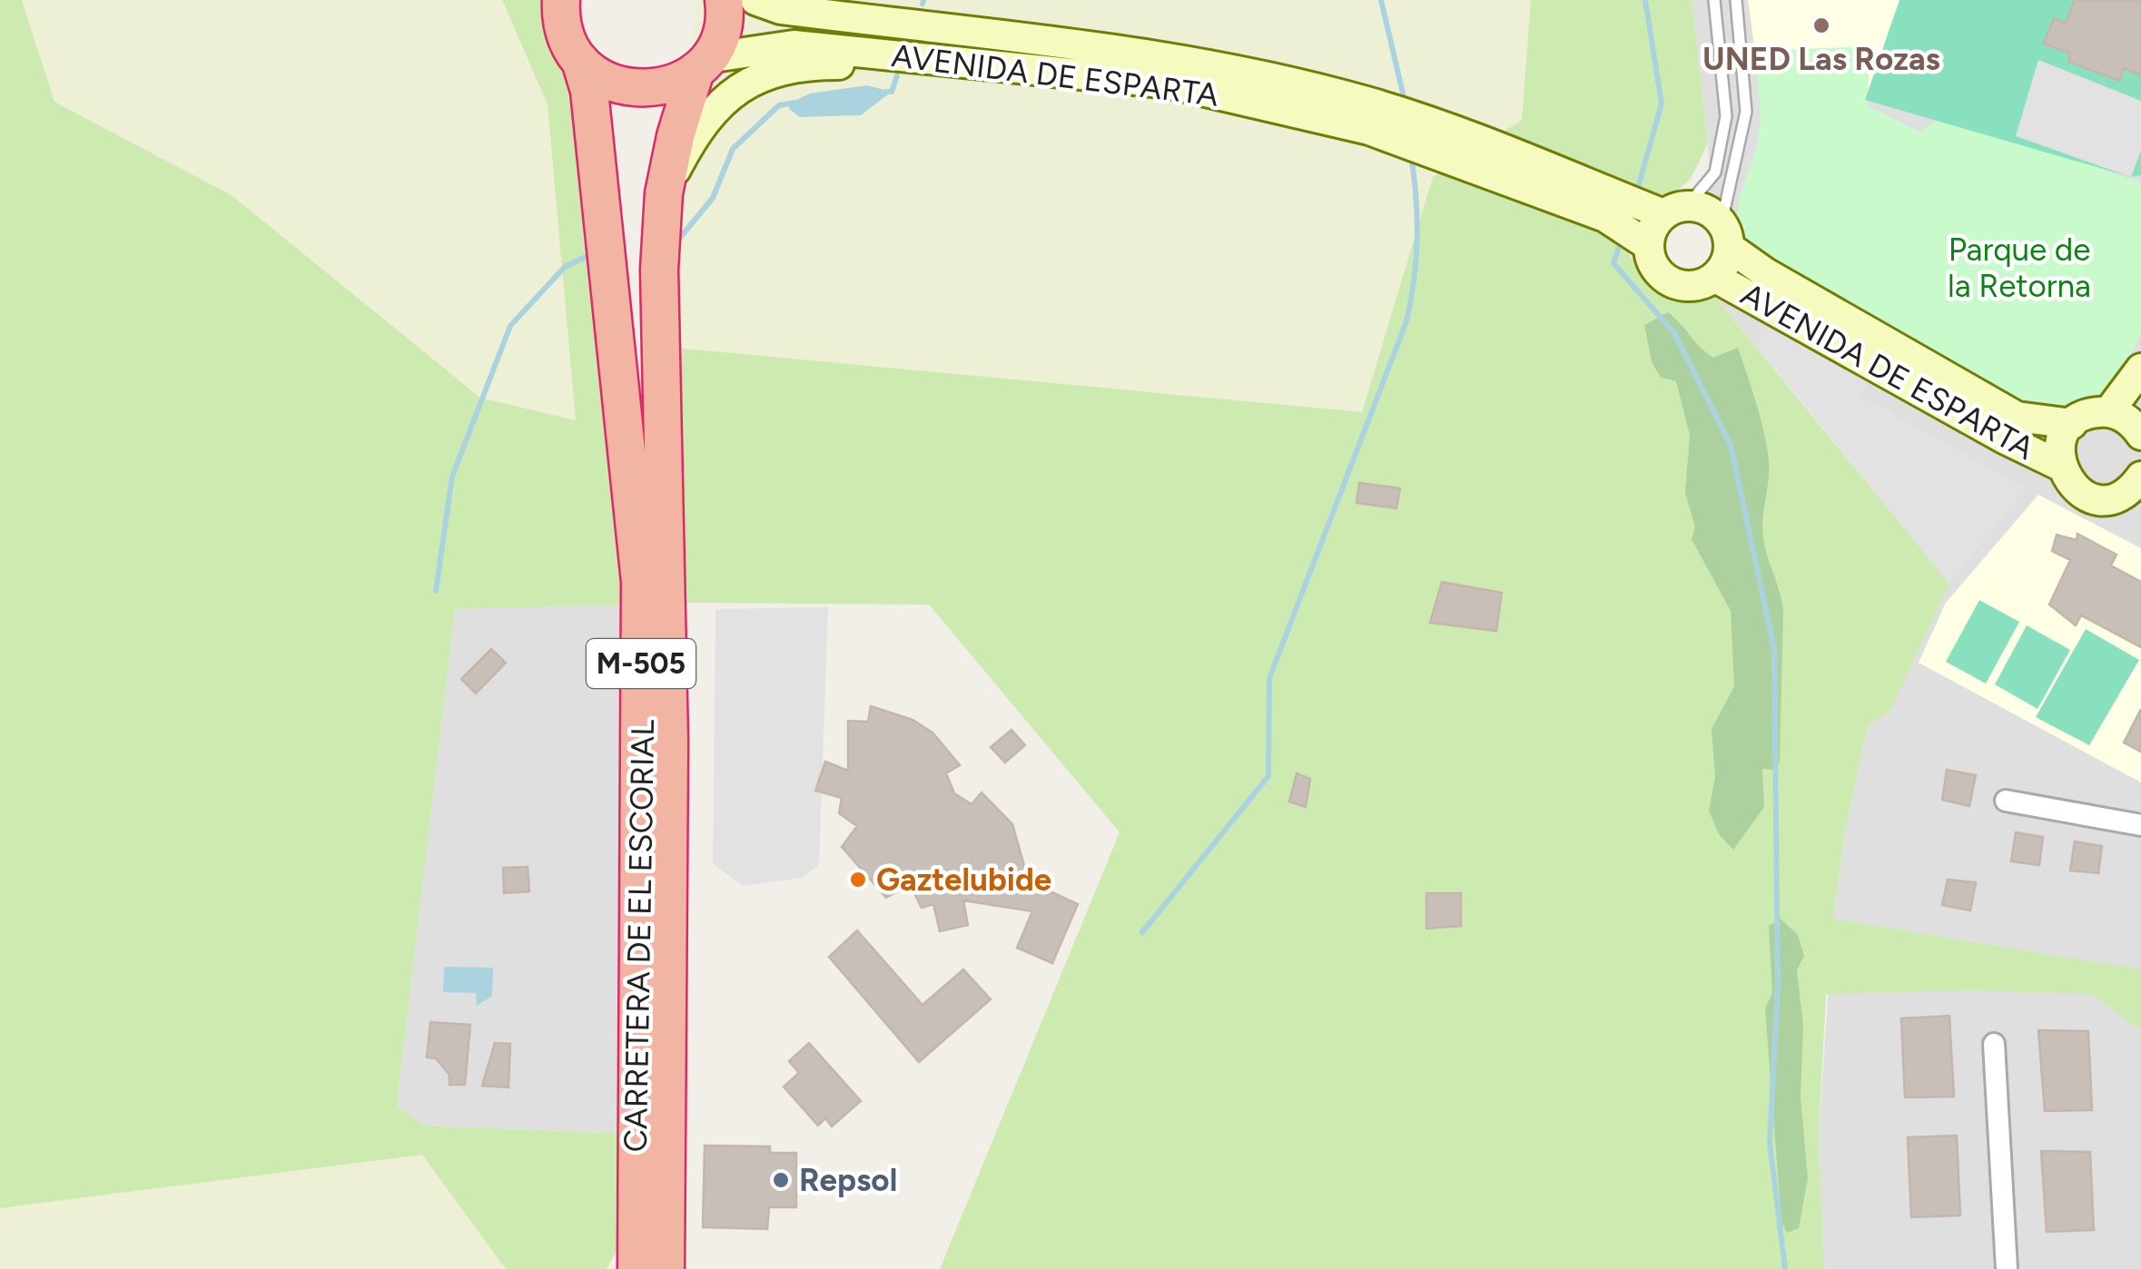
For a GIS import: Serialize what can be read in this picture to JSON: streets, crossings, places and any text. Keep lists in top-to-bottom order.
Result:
{
  "streets": {
    "highway": ["M-505", "CARRETERA DE EL ESCORIAL"],
    "main road": ["AVENIDA DE ESPARTA"]
  },
  "crossings": [
    ["AVENIDA DE ESPARTA", "M-505"],
    ["AVENIDA DE ESPARTA", "CARRETERA DE EL ESCORIAL"],
    ["M-505", "CARRETERA DE EL ESCORIAL"]
  ],
  "parks": ["Parque de la Retorna"],
  "places": ["UNED Las Rozas", "Gaztelubide", "Repsol"]
}
